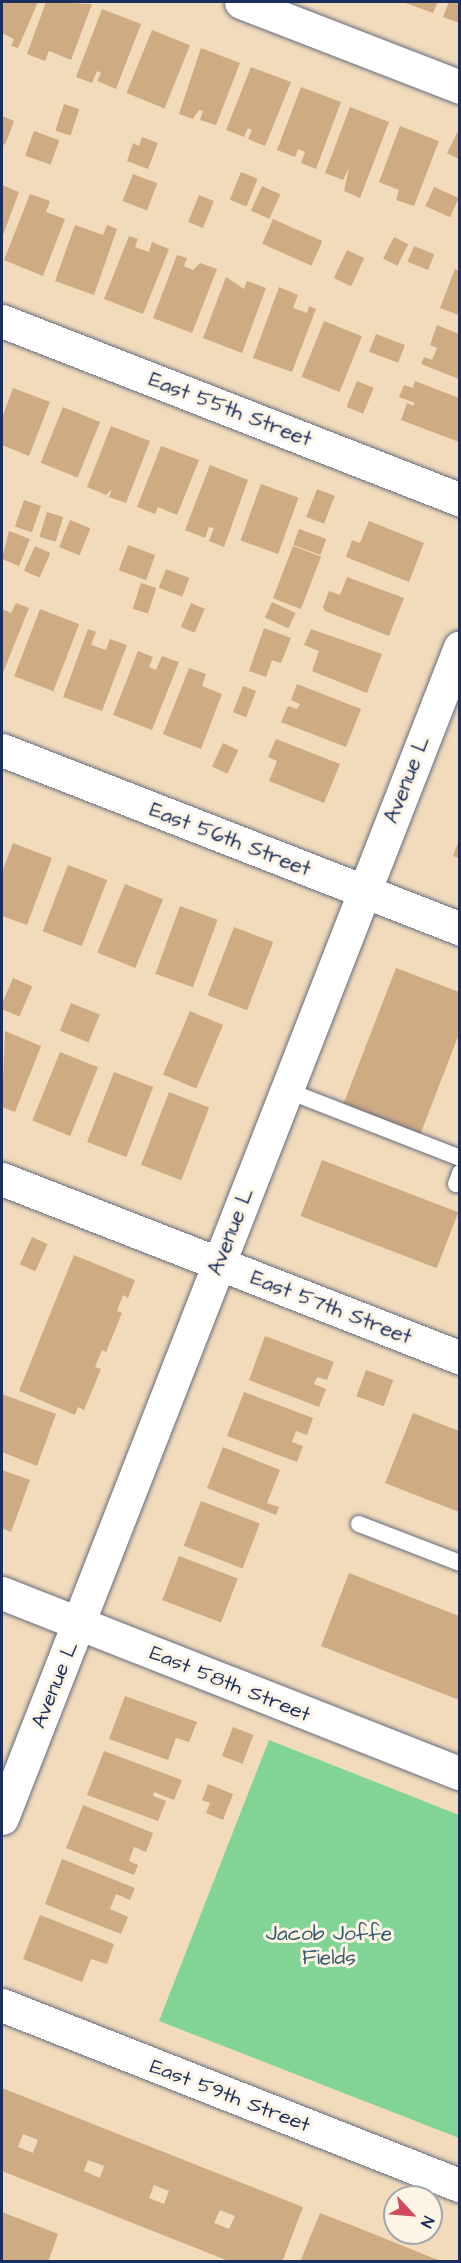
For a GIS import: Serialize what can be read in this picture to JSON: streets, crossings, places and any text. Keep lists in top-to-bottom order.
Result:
{
  "streets": {
    "street": [
      "East 55th Street",
      "Avenue L",
      "East 56th Street",
      "East 57th Street",
      "East 58th Street",
      "East 59th Street"
    ]
  },
  "crossings": [
    ["Avenue L", "East 56th Street"],
    ["Avenue L", "East 57th Street"],
    ["Avenue L", "East 58th Street"]
  ],
  "parks": ["Jacob Joffe Fields"],
  "north": "bottom right"
}
